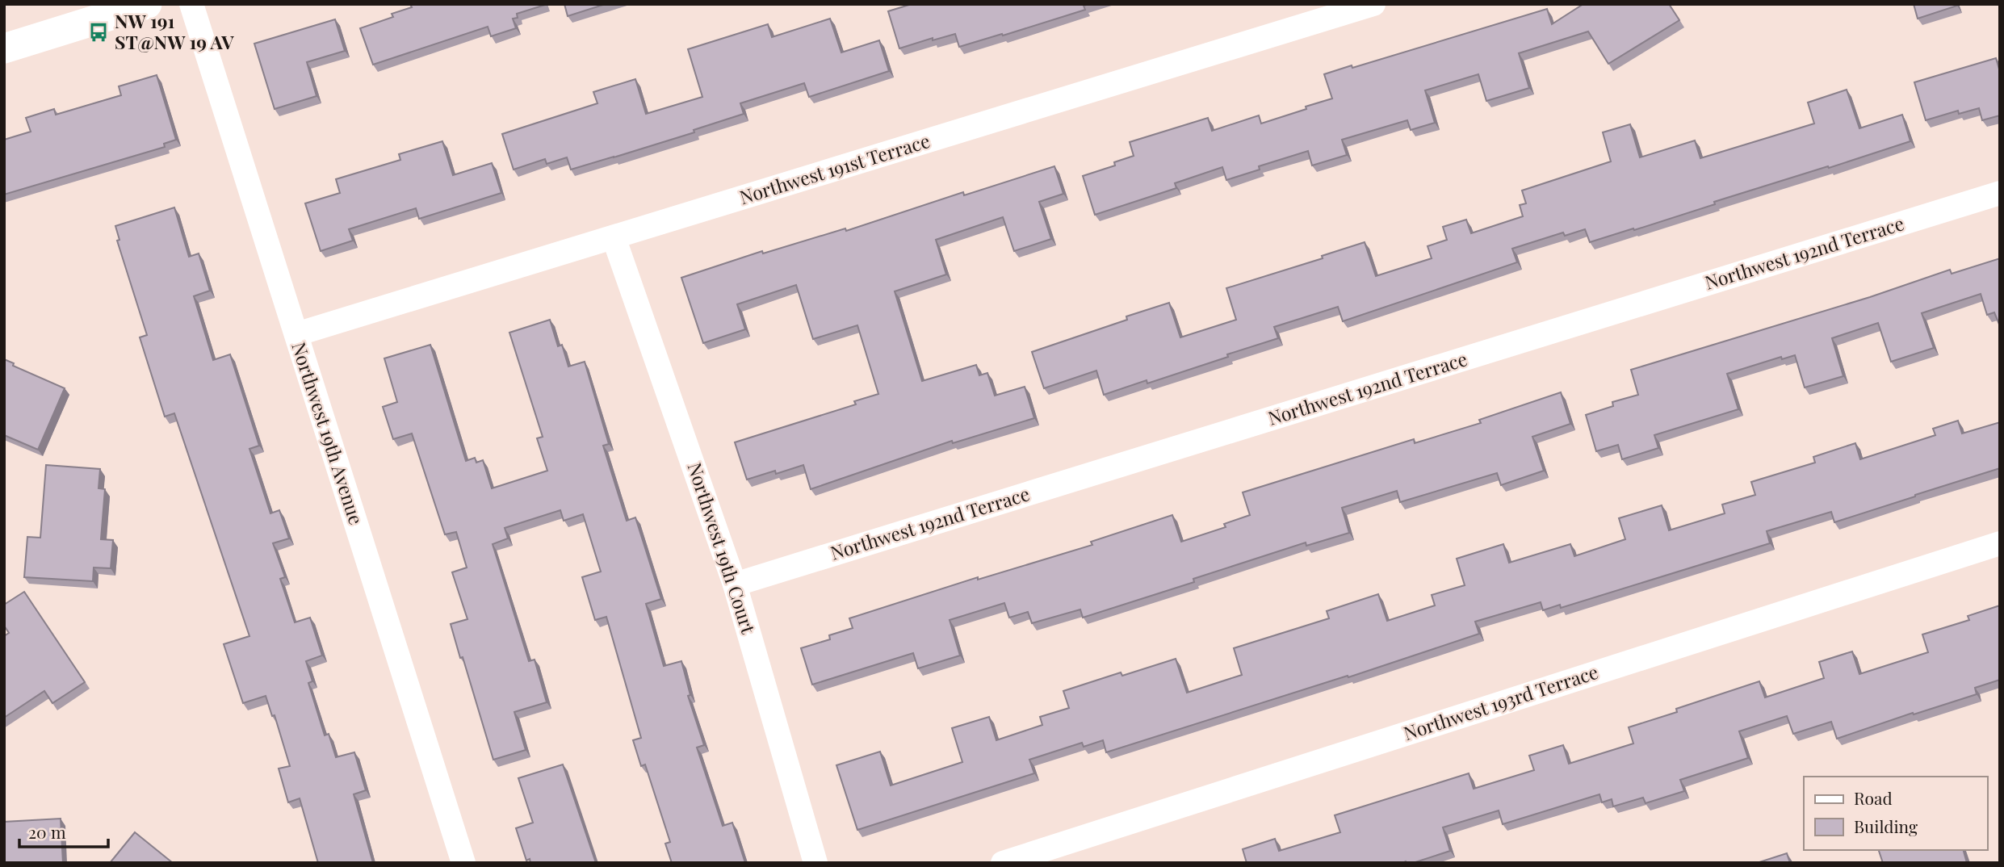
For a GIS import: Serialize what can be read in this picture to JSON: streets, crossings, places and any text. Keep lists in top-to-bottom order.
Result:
{
  "streets": {
    "street": [
      "Northwest 191st Terrace",
      "Northwest 192nd Terrace",
      "Northwest 19th Avenue",
      "Northwest 19th Court",
      "Northwest 193rd Terrace"
    ]
  },
  "crossings": [
    ["Northwest 191st Terrace", "Northwest 19th Avenue"],
    ["Northwest 191st Terrace", "Northwest 19th Court"],
    ["Northwest 192nd Terrace", "Northwest 19th Court"]
  ],
  "places": {
    "bus stop": ["NW 191 ST@NW 19 AV"]
  },
  "legend": ["Road", "Building"],
  "scale_bar": "20 m"
}
